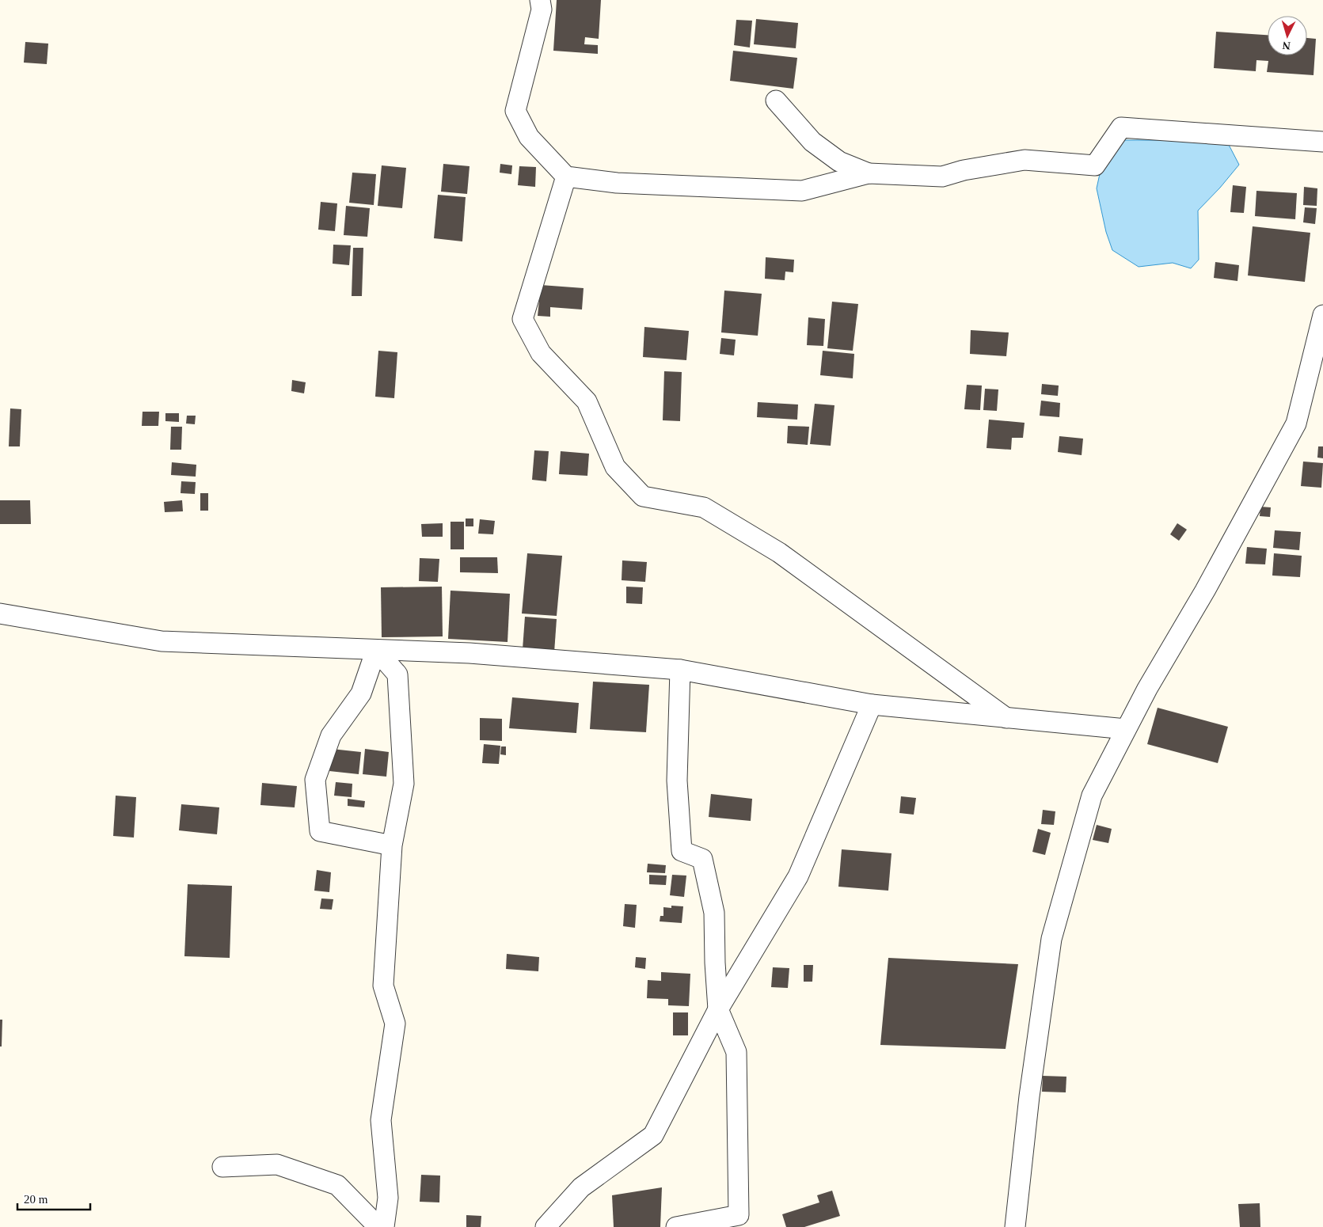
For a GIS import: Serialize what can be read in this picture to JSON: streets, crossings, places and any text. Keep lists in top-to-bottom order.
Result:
{
  "scale_bar": "20 m",
  "north": "bottom"
}
